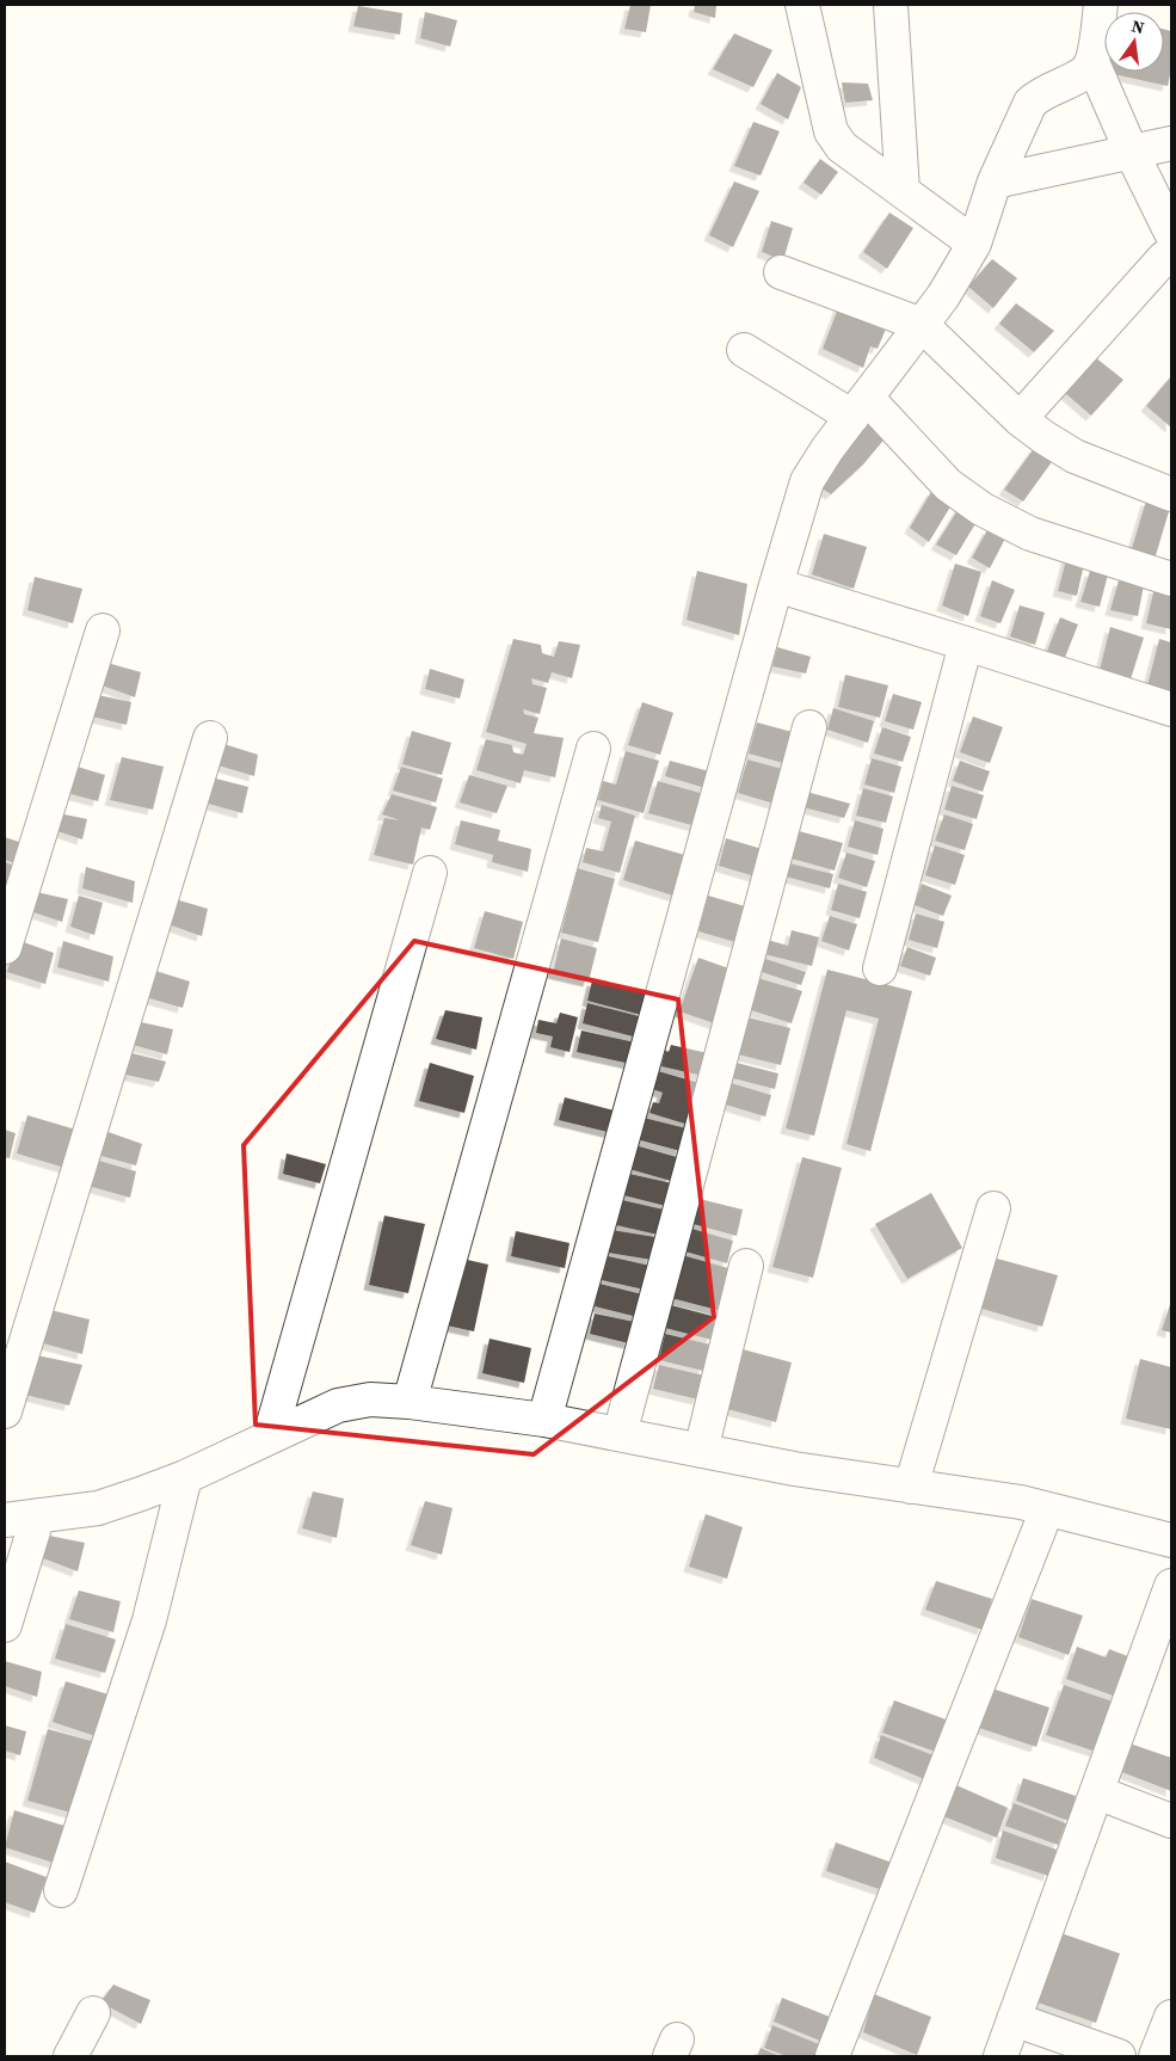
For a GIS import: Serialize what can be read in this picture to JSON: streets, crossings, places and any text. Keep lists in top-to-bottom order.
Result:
{
  "north": "top"
}
